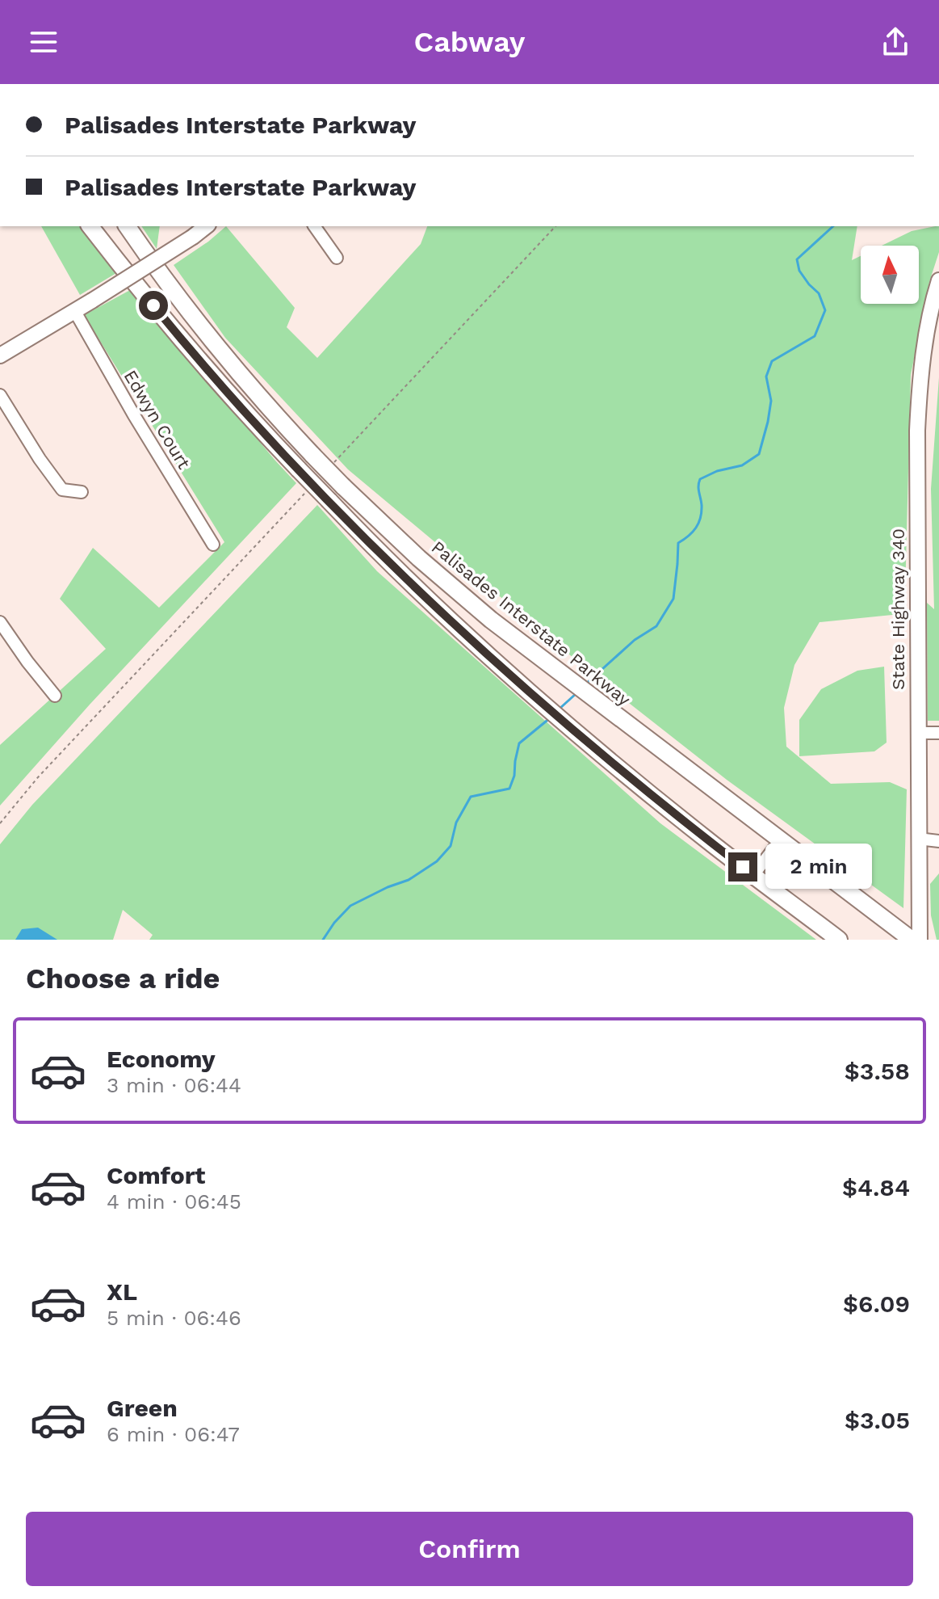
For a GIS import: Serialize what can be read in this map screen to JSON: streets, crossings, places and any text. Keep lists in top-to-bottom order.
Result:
{
  "streets": {
    "highway": ["Palisades Interstate Parkway"],
    "main road": ["State Highway 340"],
    "street": ["Edwyn Court"]
  },
  "north": "top",
  "page": {
    "header": "Cabway",
    "banner": ["Palisades Interstate Parkway", "Palisades Interstate Parkway"],
    "bubble": "2 min",
    "heading": "Choose a ride",
    "list": [
      {
        "name": "Economy",
        "note": "3 min · 06:44",
        "value": "$3.58"
      },
      {
        "name": "Comfort",
        "note": "4 min · 06:45",
        "value": "$4.84"
      },
      {
        "name": "XL",
        "note": "5 min · 06:46",
        "value": "$6.09"
      },
      {
        "name": "Green",
        "note": "6 min · 06:47",
        "value": "$3.05"
      }
    ],
    "buttons": "Confirm"
  }
}
